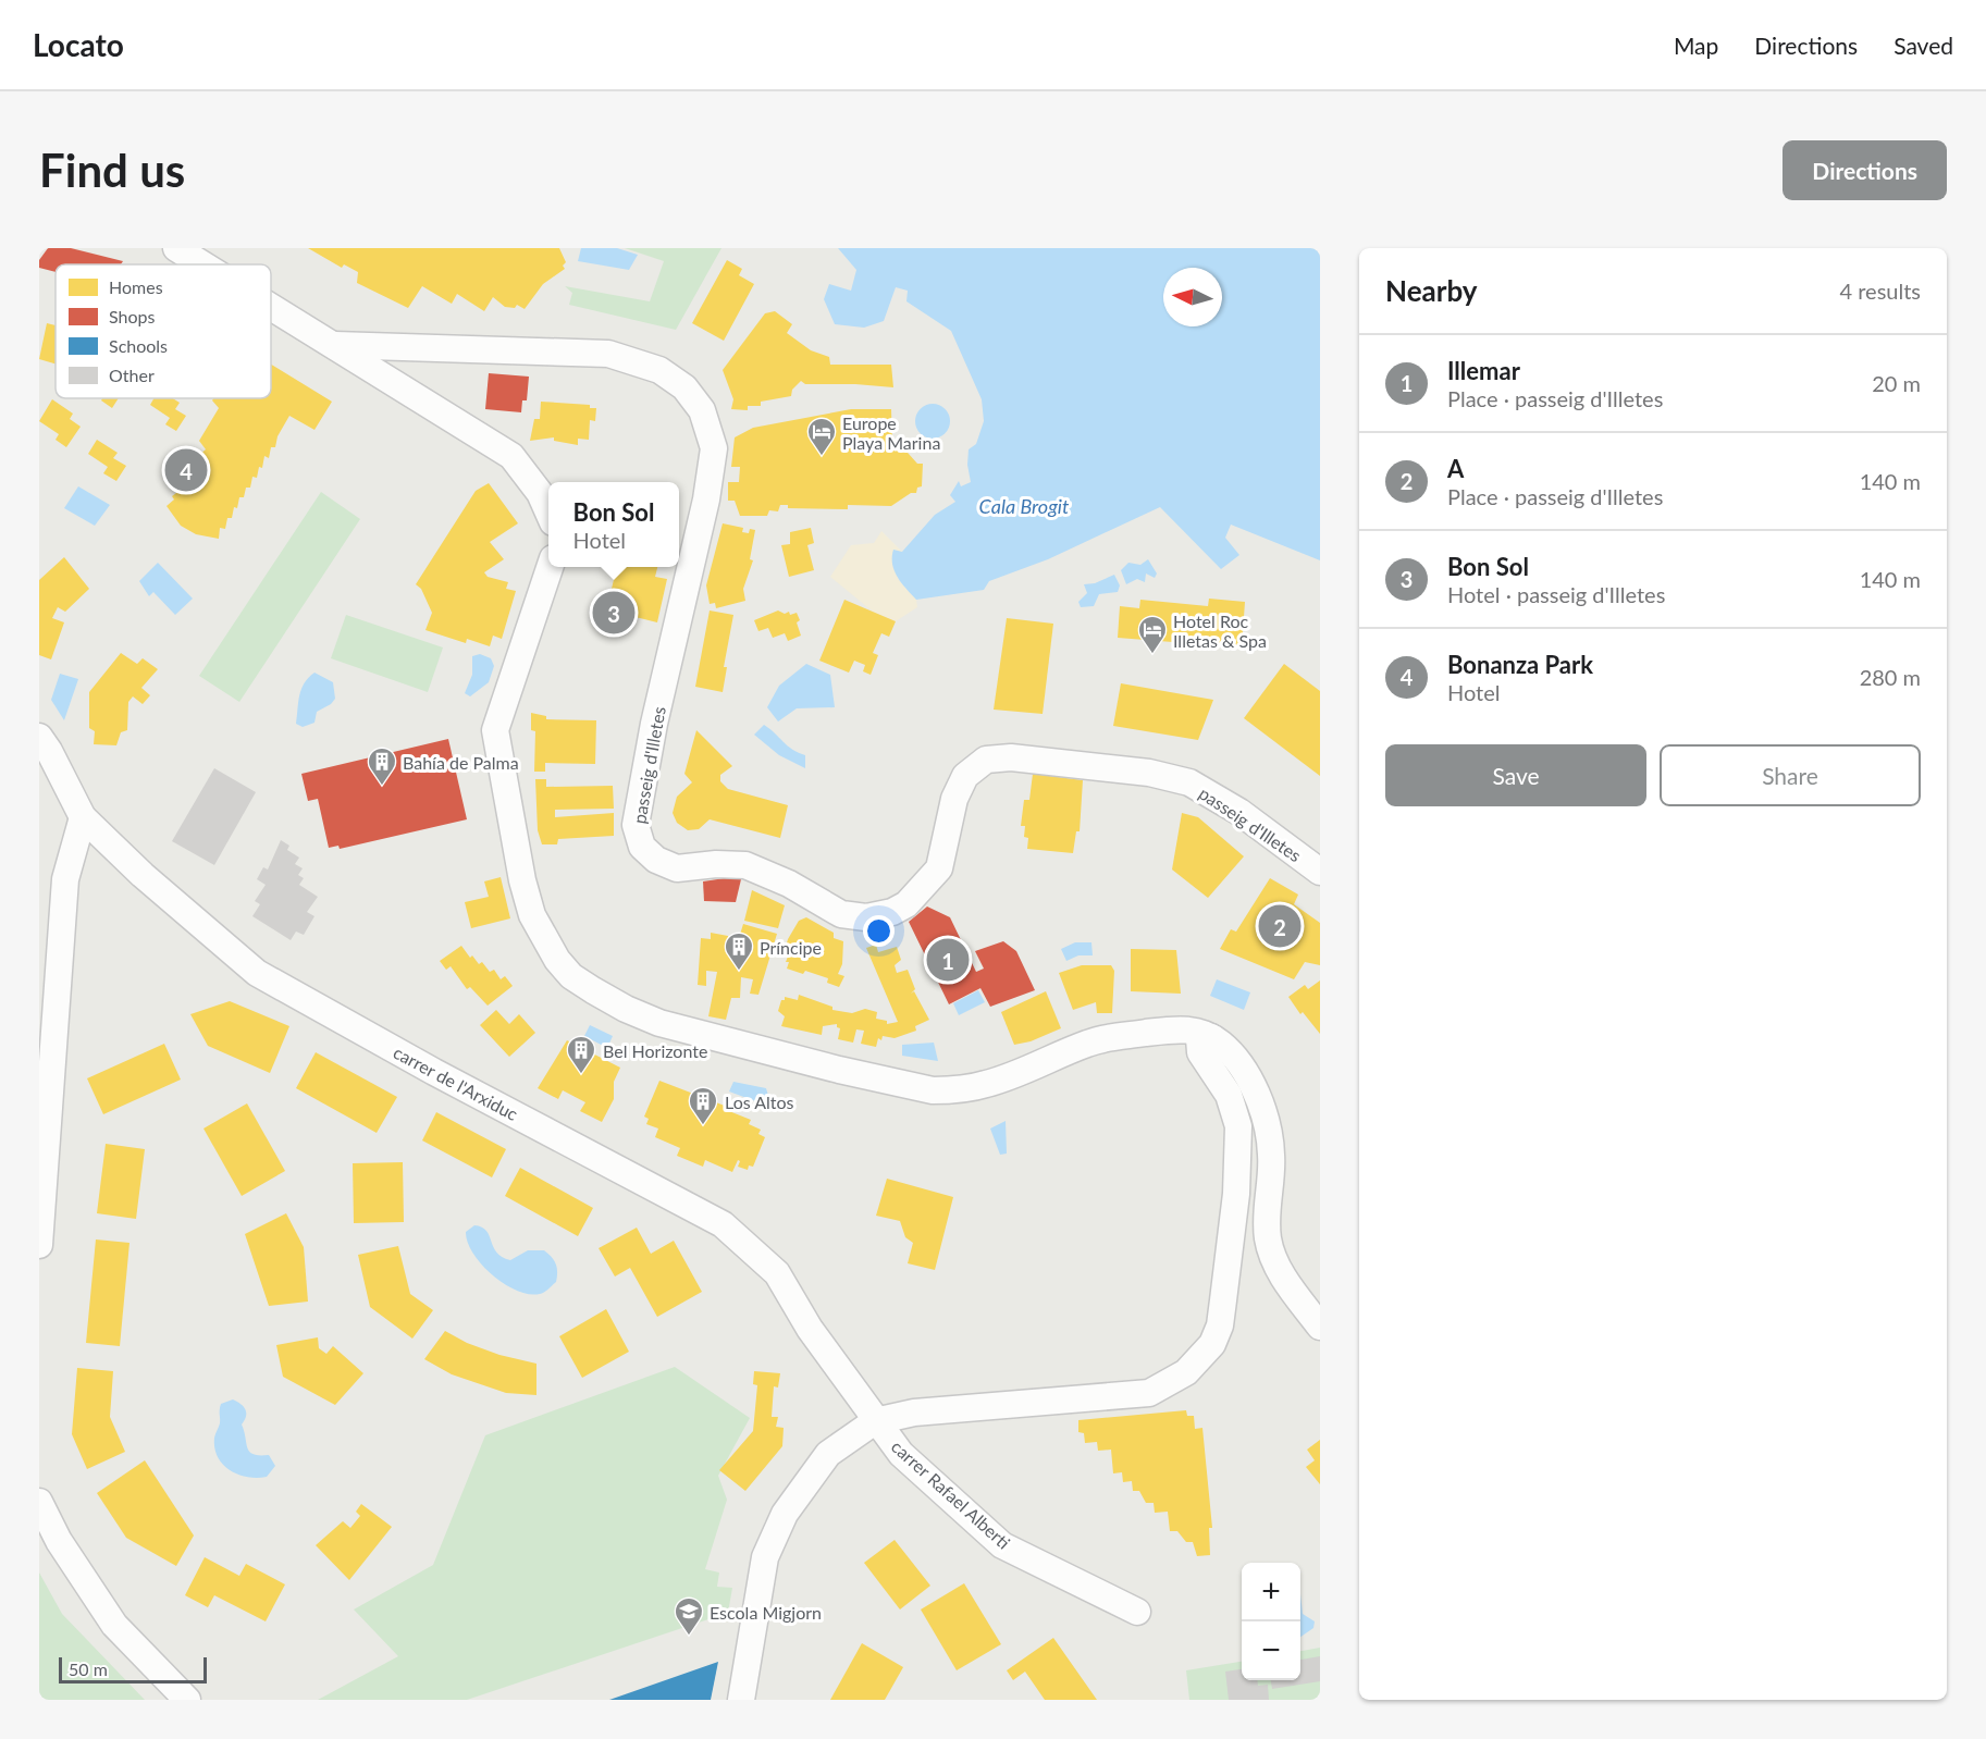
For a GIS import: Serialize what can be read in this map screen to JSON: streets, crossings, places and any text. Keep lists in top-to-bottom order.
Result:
{
  "streets": {
    "street": ["passeig d'Illetes", "carrer de l'Arxiduc", "carrer Rafael Alberti"]
  },
  "crossings": [
    ["carrer de l'Arxiduc", "carrer Rafael Alberti"]
  ],
  "water": ["Cala Brogit"],
  "places": {
    "hotel": ["Europe Playa Marina", "Hotel Roc Illetas & Spa"],
    "building": [
      "Bahía de Palma",
      "Príncipe",
      "Bel Horizonte",
      "Los Altos"
    ],
    "school or university": ["Escola Migjorn"]
  },
  "legend": [
    "Homes",
    "Shops",
    "Schools",
    "Other"
  ],
  "scale_bar": "50 m",
  "north": "left",
  "page": {
    "header": "Locato",
    "nav": ["Map", "Directions", "Saved"],
    "buttons": [
      "Directions",
      ["Save", "Share"]
    ],
    "title": "Find us",
    "heading": ["Nearby", "4 results"],
    "list": [
      {
        "mark": "1",
        "name": "Illemar",
        "note": "Place · passeig d'Illetes",
        "value": "20 m"
      },
      {
        "mark": "2",
        "name": "A",
        "note": "Place · passeig d'Illetes",
        "value": "140 m"
      },
      {
        "mark": "3",
        "name": "Bon Sol",
        "note": "Hotel · passeig d'Illetes",
        "value": "140 m"
      },
      {
        "mark": "4",
        "name": "Bonanza Park",
        "note": "Hotel",
        "value": "280 m"
      }
    ],
    "pins": [
      "4",
      "3",
      "2",
      "1"
    ],
    "popup": ["Bon Sol", "Hotel"],
    "map_buttons": ["+", "−"],
    "scale": "50 m"
  }
}
